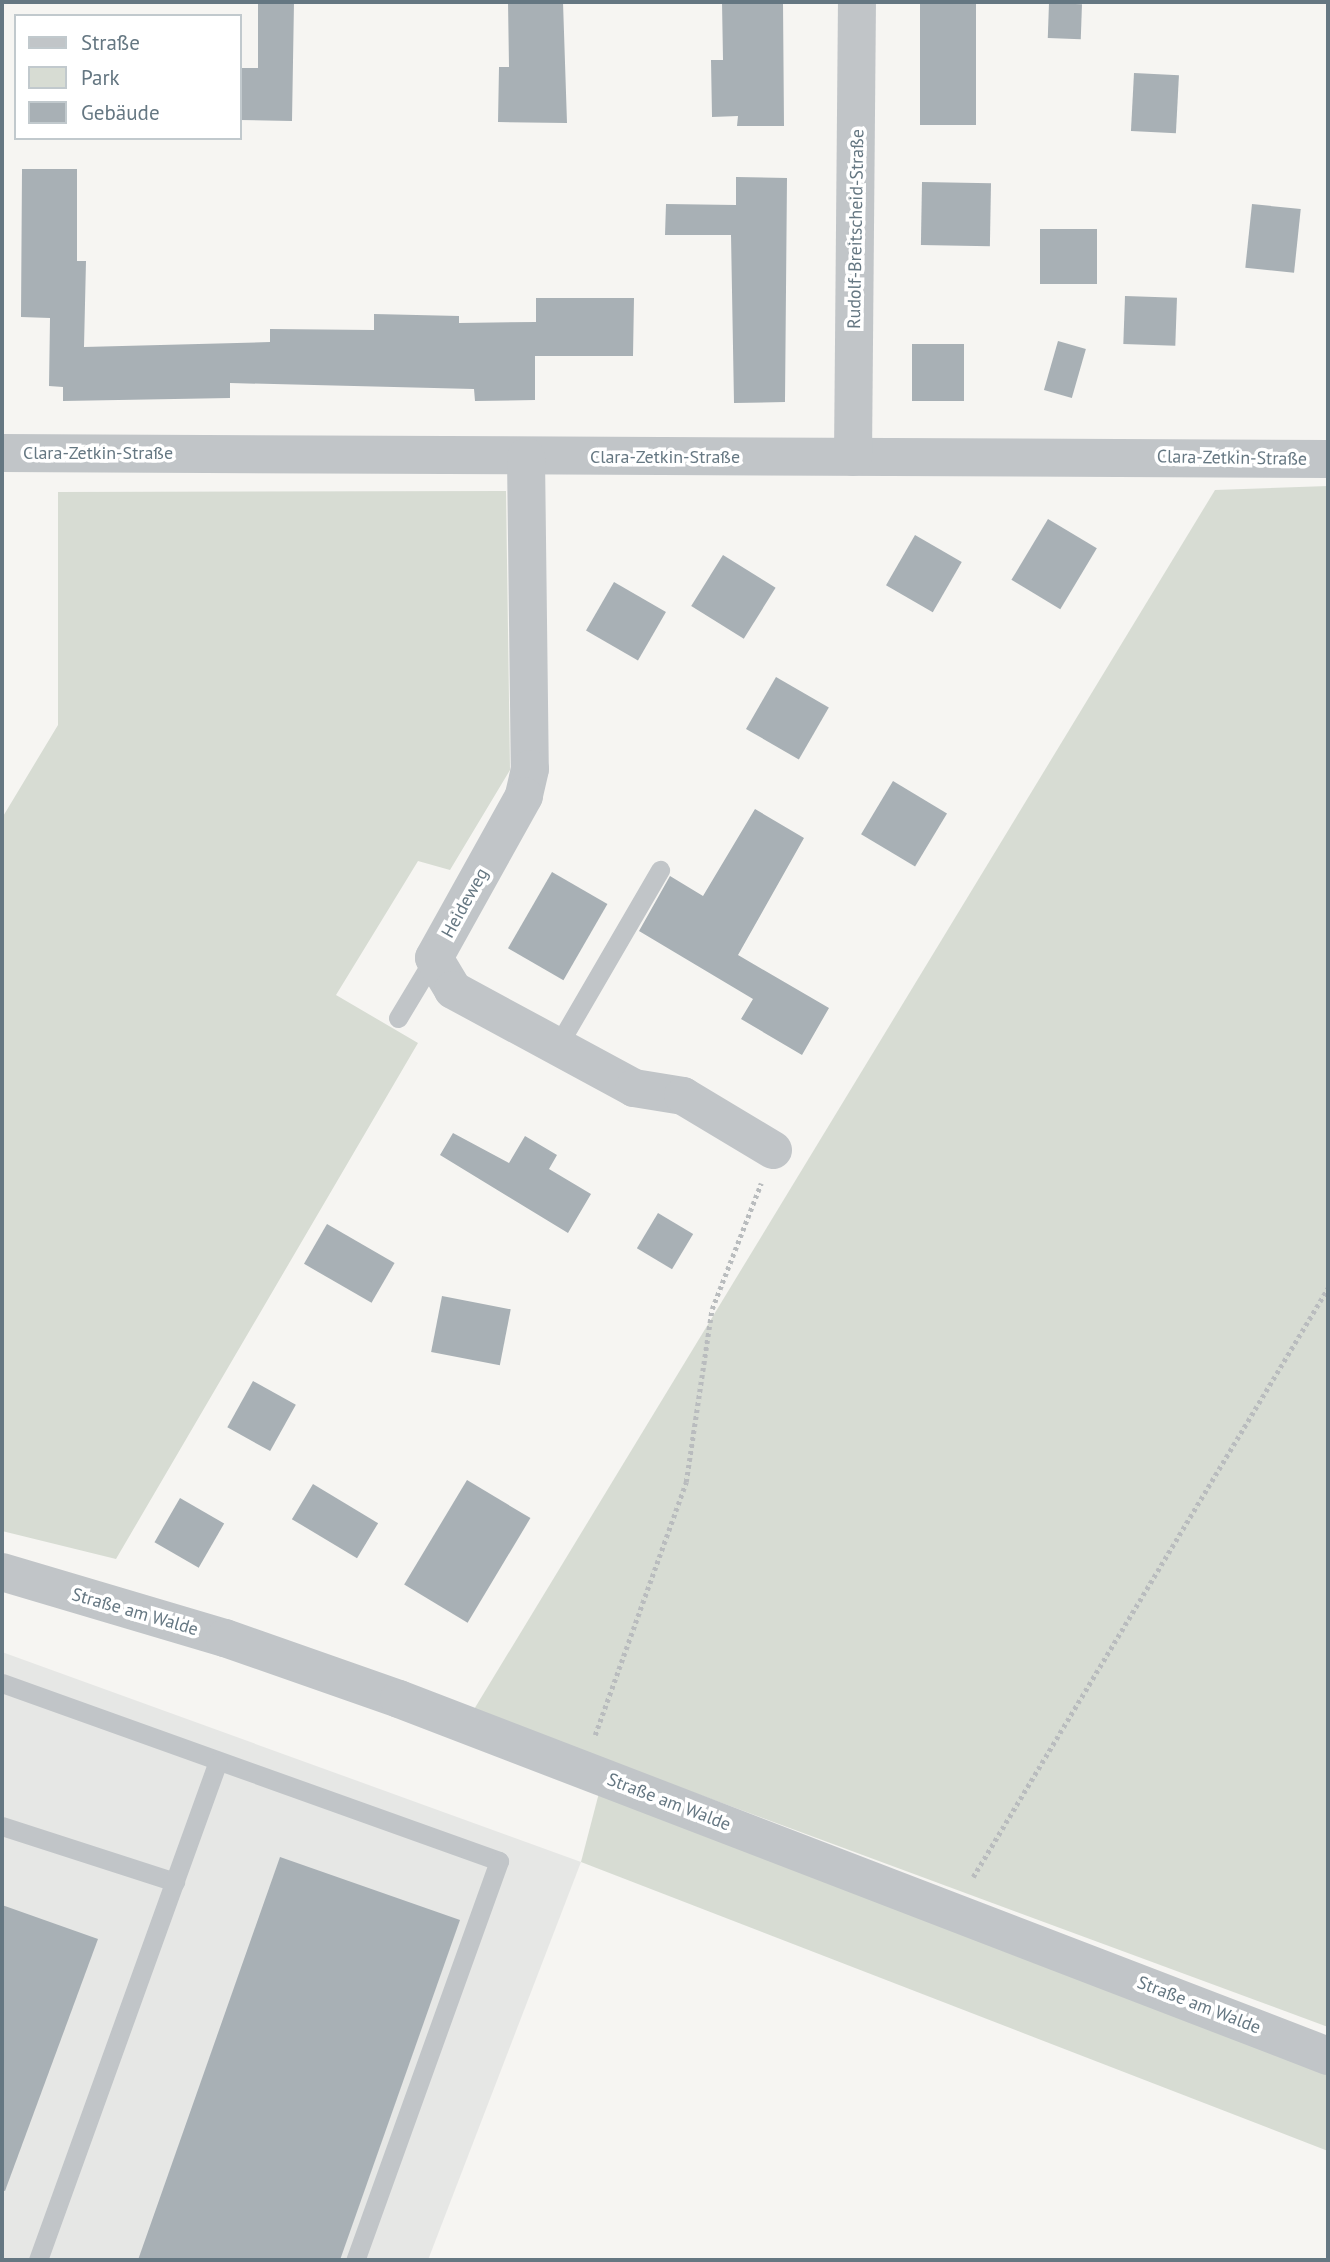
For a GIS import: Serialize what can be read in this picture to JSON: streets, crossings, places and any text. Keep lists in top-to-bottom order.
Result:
{
  "streets": {
    "street": [
      "Rudolf-Breitscheid-Straße",
      "Clara-Zetkin-Straße",
      "Heideweg",
      "Straße am Walde"
    ]
  },
  "crossings": [
    ["Rudolf-Breitscheid-Straße", "Clara-Zetkin-Straße"],
    ["Clara-Zetkin-Straße", "Heideweg"]
  ],
  "legend": ["Straße", "Park", "Gebäude"]
}
